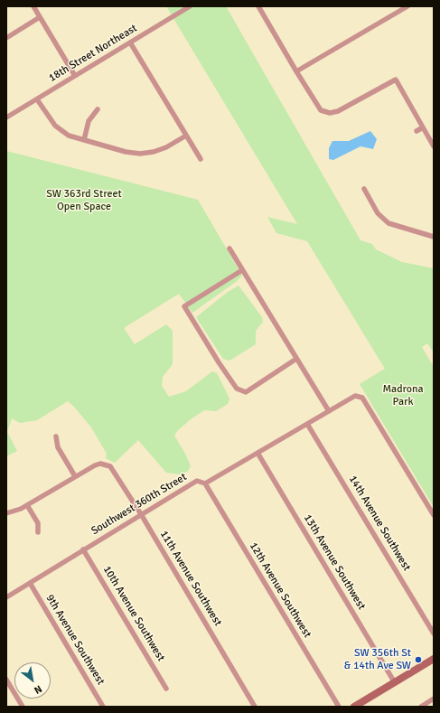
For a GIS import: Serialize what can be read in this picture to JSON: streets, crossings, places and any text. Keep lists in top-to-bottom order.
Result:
{
  "streets": {
    "street": [
      "18th Street Northeast",
      "Southwest 360th Street",
      "14th Avenue Southwest",
      "13th Avenue Southwest",
      "11th Avenue Southwest",
      "12th Avenue Southwest",
      "10th Avenue Southwest",
      "9th Avenue Southwest"
    ]
  },
  "crossings": [
    ["Southwest 360th Street", "14th Avenue Southwest"],
    ["Southwest 360th Street", "13th Avenue Southwest"],
    ["Southwest 360th Street", "11th Avenue Southwest"],
    ["Southwest 360th Street", "12th Avenue Southwest"],
    ["Southwest 360th Street", "10th Avenue Southwest"],
    ["Southwest 360th Street", "9th Avenue Southwest"]
  ],
  "parks": ["SW 363rd Street Open Space", "Madrona Park"],
  "places": ["SW 356th St & 14th Ave SW"],
  "north": "bottom right"
}
